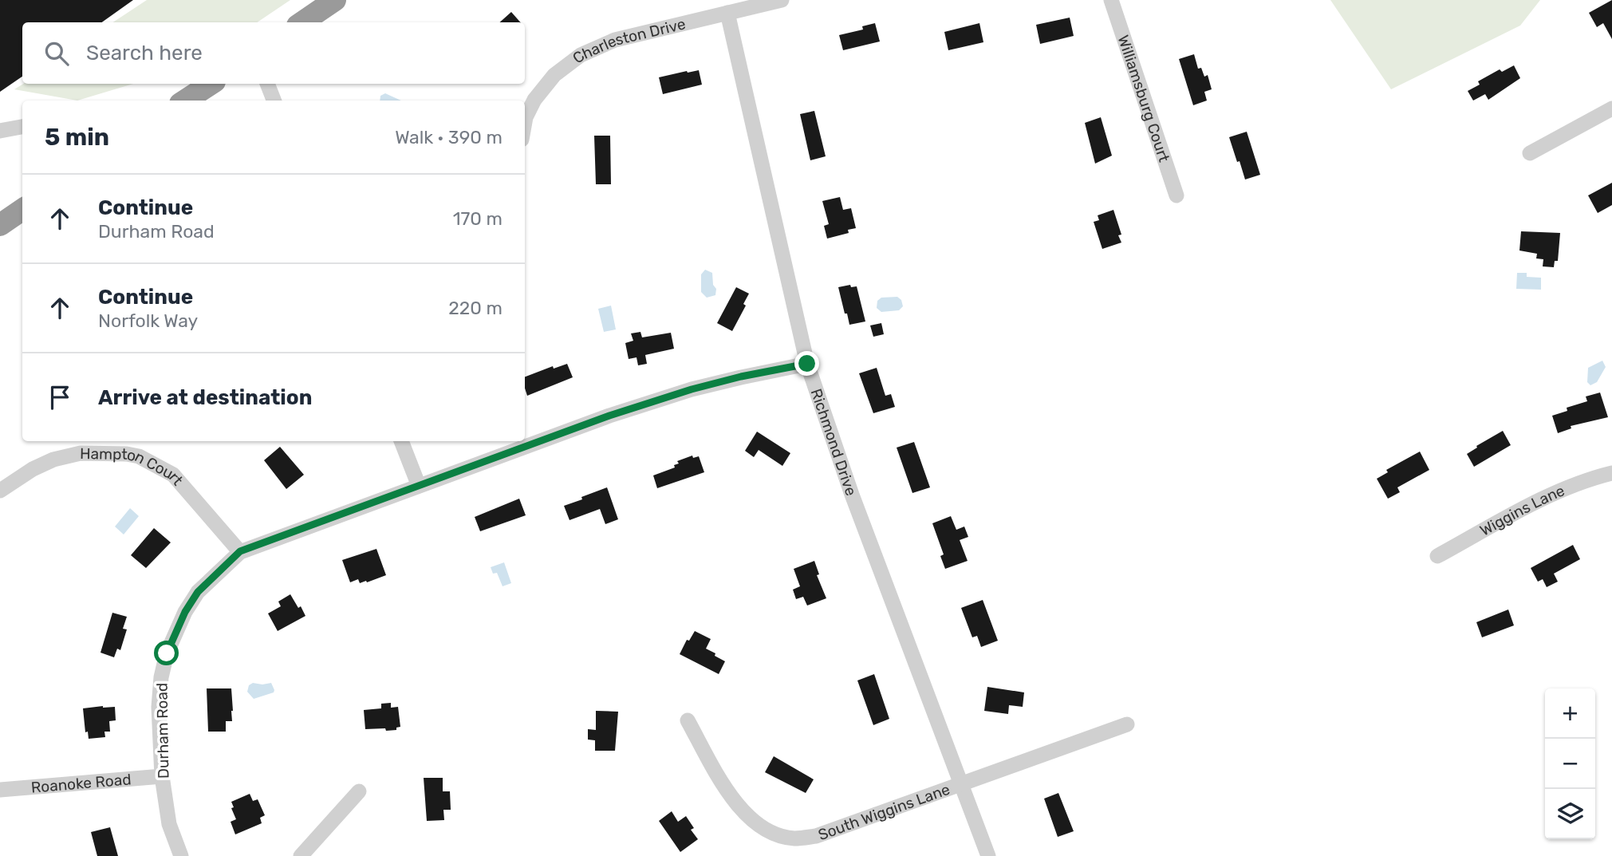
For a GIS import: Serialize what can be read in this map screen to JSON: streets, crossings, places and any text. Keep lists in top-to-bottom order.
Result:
{
  "streets": {
    "street": [
      "Charleston Drive",
      "Williamsburg Court",
      "Richmond Drive",
      "Hampton Court",
      "Wiggins Lane",
      "Durham Road",
      "Roanoke Road",
      "South Wiggins Lane"
    ]
  },
  "crossings": [
    ["Charleston Drive", "Richmond Drive"],
    ["Richmond Drive", "Durham Road"],
    ["Richmond Drive", "South Wiggins Lane"],
    ["Hampton Court", "Durham Road"],
    ["Durham Road", "Roanoke Road"]
  ],
  "page": {
    "search": "Search here",
    "heading": ["5 min", "Walk · 390 m"],
    "list": [
      ["Continue", "Durham Road", "170 m"],
      ["Continue", "Norfolk Way", "220 m"],
      "Arrive at destination"
    ],
    "map_buttons": ["+", "−"]
  }
}
